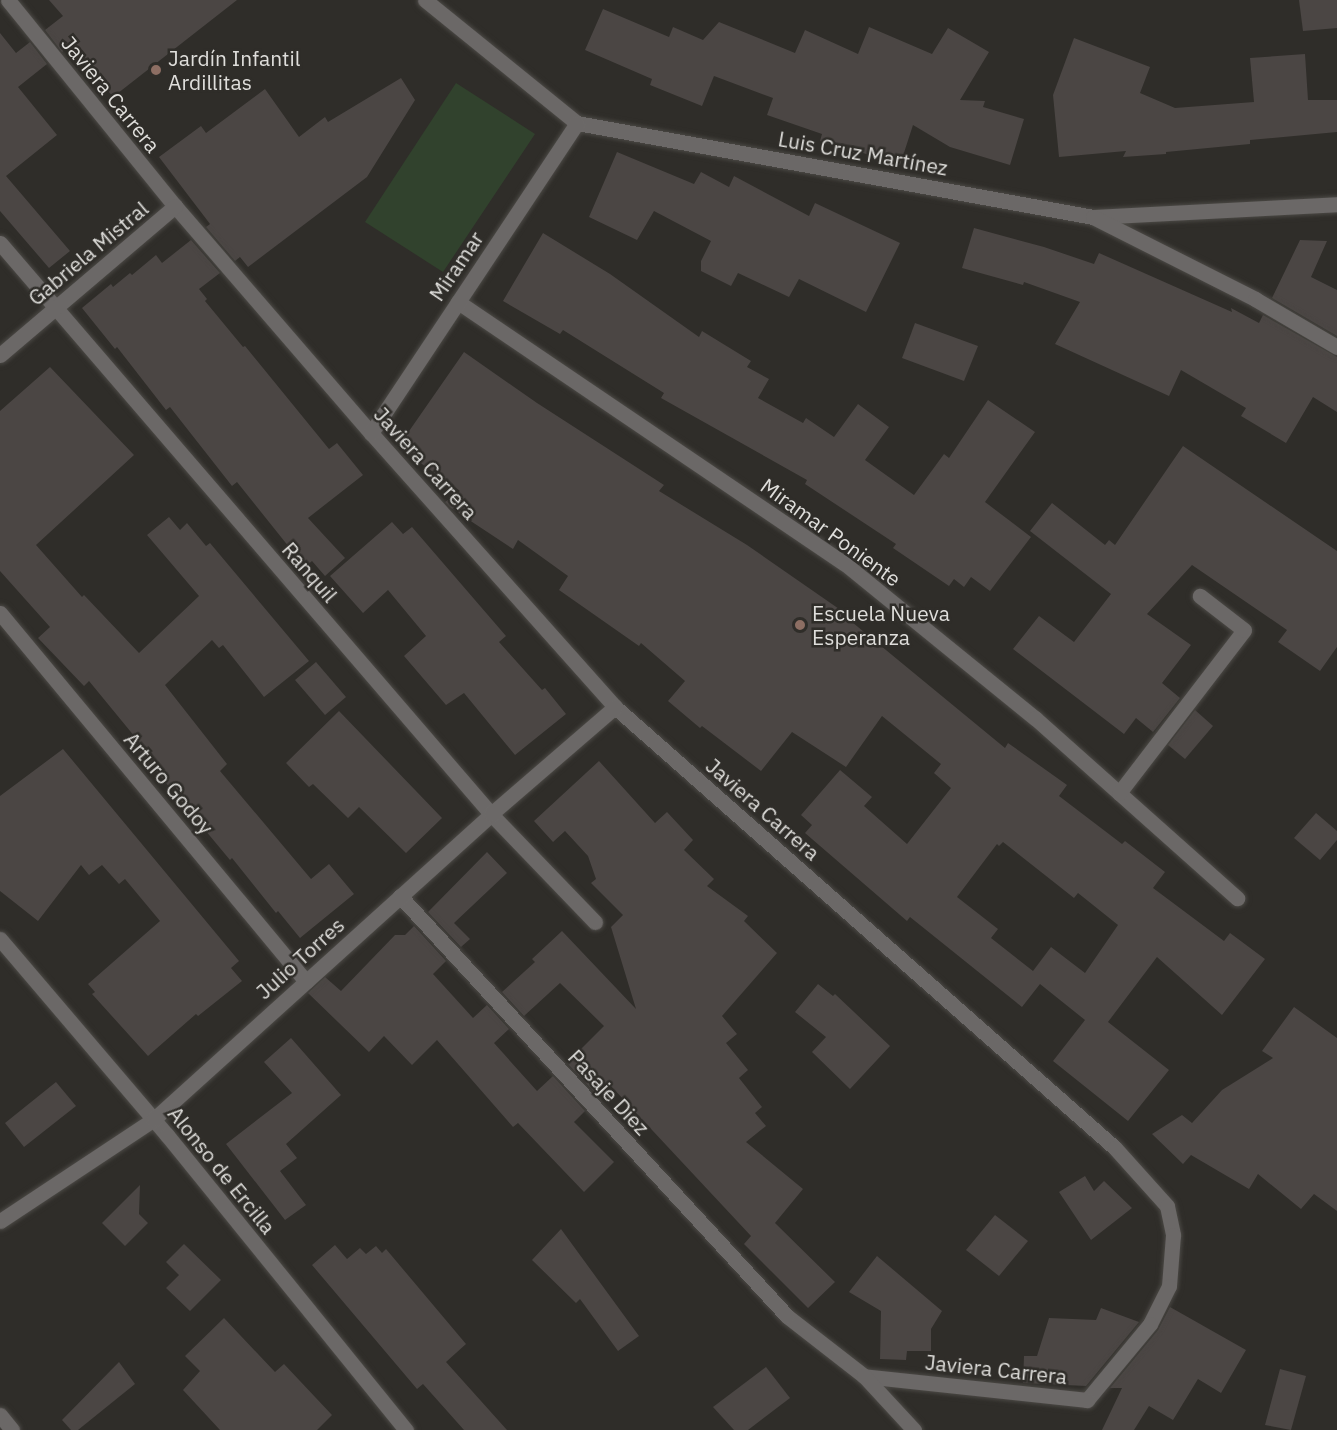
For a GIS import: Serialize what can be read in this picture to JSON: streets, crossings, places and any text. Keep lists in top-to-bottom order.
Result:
{
  "streets": {
    "street": [
      "Javiera Carrera",
      "Luis Cruz Martínez",
      "Gabriela Mistral",
      "Miramar",
      "Miramar Poniente",
      "Ranquil",
      "Arturo Godoy",
      "Julio Torres",
      "Pasaje Diez",
      "Alonso de Ercilla"
    ]
  },
  "crossings": [
    ["Javiera Carrera", "Gabriela Mistral"],
    ["Javiera Carrera", "Miramar"],
    ["Javiera Carrera", "Julio Torres"],
    ["Javiera Carrera", "Pasaje Diez"],
    ["Luis Cruz Martínez", "Miramar"],
    ["Gabriela Mistral", "Ranquil"],
    ["Miramar", "Miramar Poniente"],
    ["Ranquil", "Julio Torres"],
    ["Arturo Godoy", "Julio Torres"],
    ["Julio Torres", "Pasaje Diez"],
    ["Julio Torres", "Alonso de Ercilla"]
  ],
  "places": ["Jardín Infantil Ardillitas", "Escuela Nueva Esperanza"]
}
